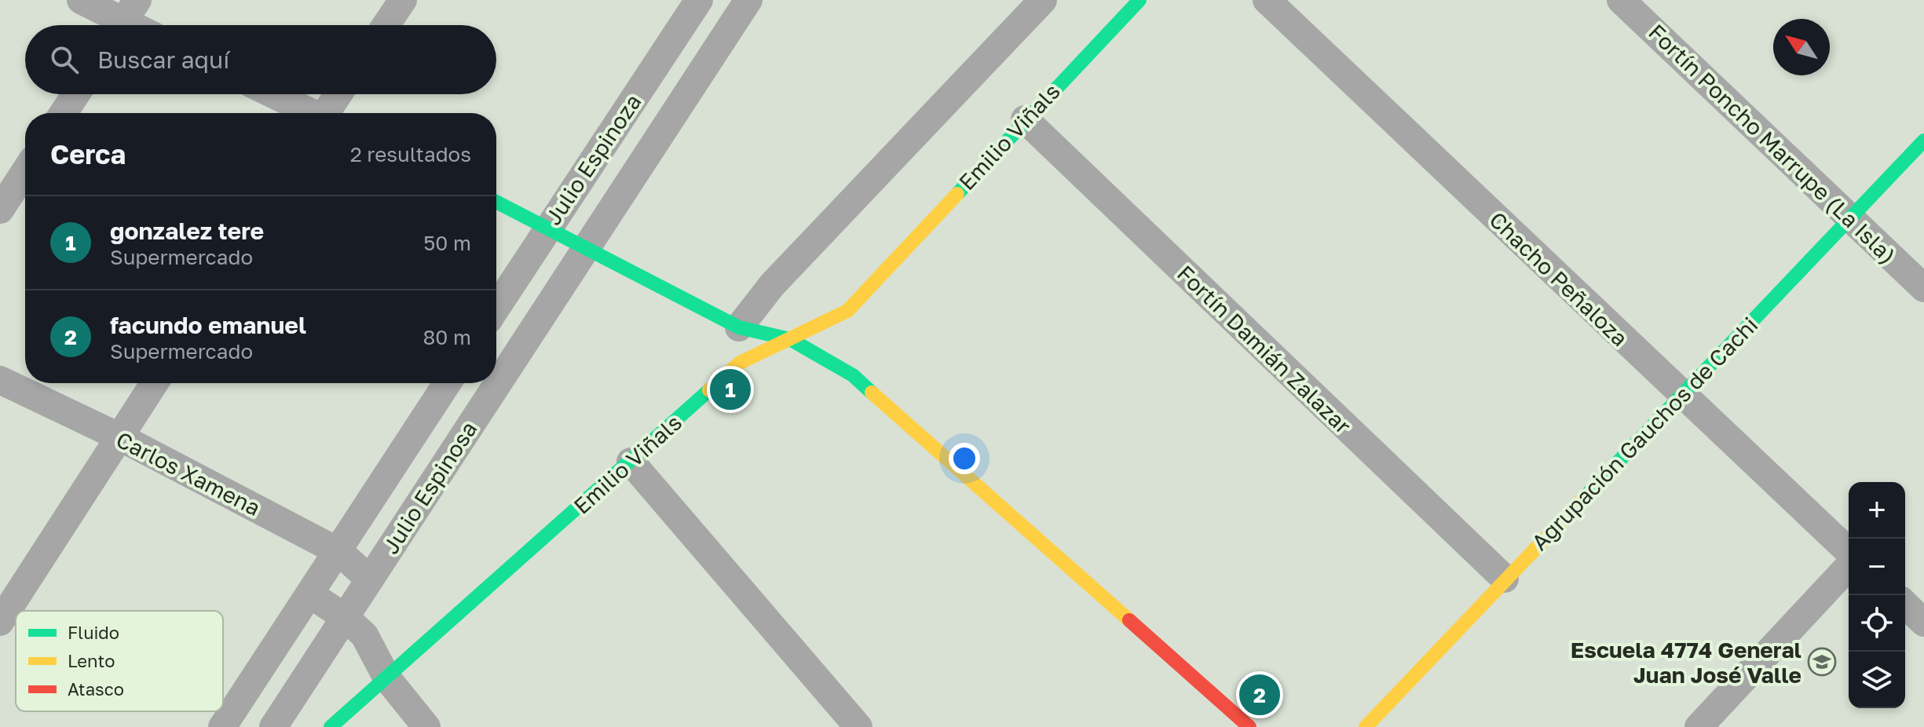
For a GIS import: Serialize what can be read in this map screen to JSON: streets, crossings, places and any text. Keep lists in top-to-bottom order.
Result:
{
  "streets": {
    "street": [
      "Emilio Viñals",
      "Fortín Poncho Marrupe (La Isla)",
      "Julio Espinoza",
      "Chacho Peñaloza",
      "Fortín Damián Zalazar",
      "Agrupación Gauchos de Cachi",
      "Carlos Xamena",
      "Julio Espinosa"
    ]
  },
  "crossings": [
    ["Emilio Viñals", "Fortín Damián Zalazar"],
    ["Fortín Poncho Marrupe (La Isla)", "Agrupación Gauchos de Cachi"],
    ["Julio Espinoza", "Julio Espinosa"],
    ["Chacho Peñaloza", "Agrupación Gauchos de Cachi"],
    ["Fortín Damián Zalazar", "Agrupación Gauchos de Cachi"],
    ["Carlos Xamena", "Julio Espinosa"]
  ],
  "places": {
    "school or university": ["Escuela 4774 General Juan José Valle"]
  },
  "legend": ["Fluido", "Lento", "Atasco"],
  "north": "top left",
  "page": {
    "search": "Buscar aquí",
    "heading": ["Cerca", "2 resultados"],
    "list": [
      {
        "mark": "1",
        "name": "gonzalez tere",
        "note": "Supermercado",
        "value": "50 m"
      },
      {
        "mark": "2",
        "name": "facundo emanuel",
        "note": "Supermercado",
        "value": "80 m"
      }
    ],
    "pins": ["1", "2"],
    "map_buttons": ["+", "−"]
  }
}
